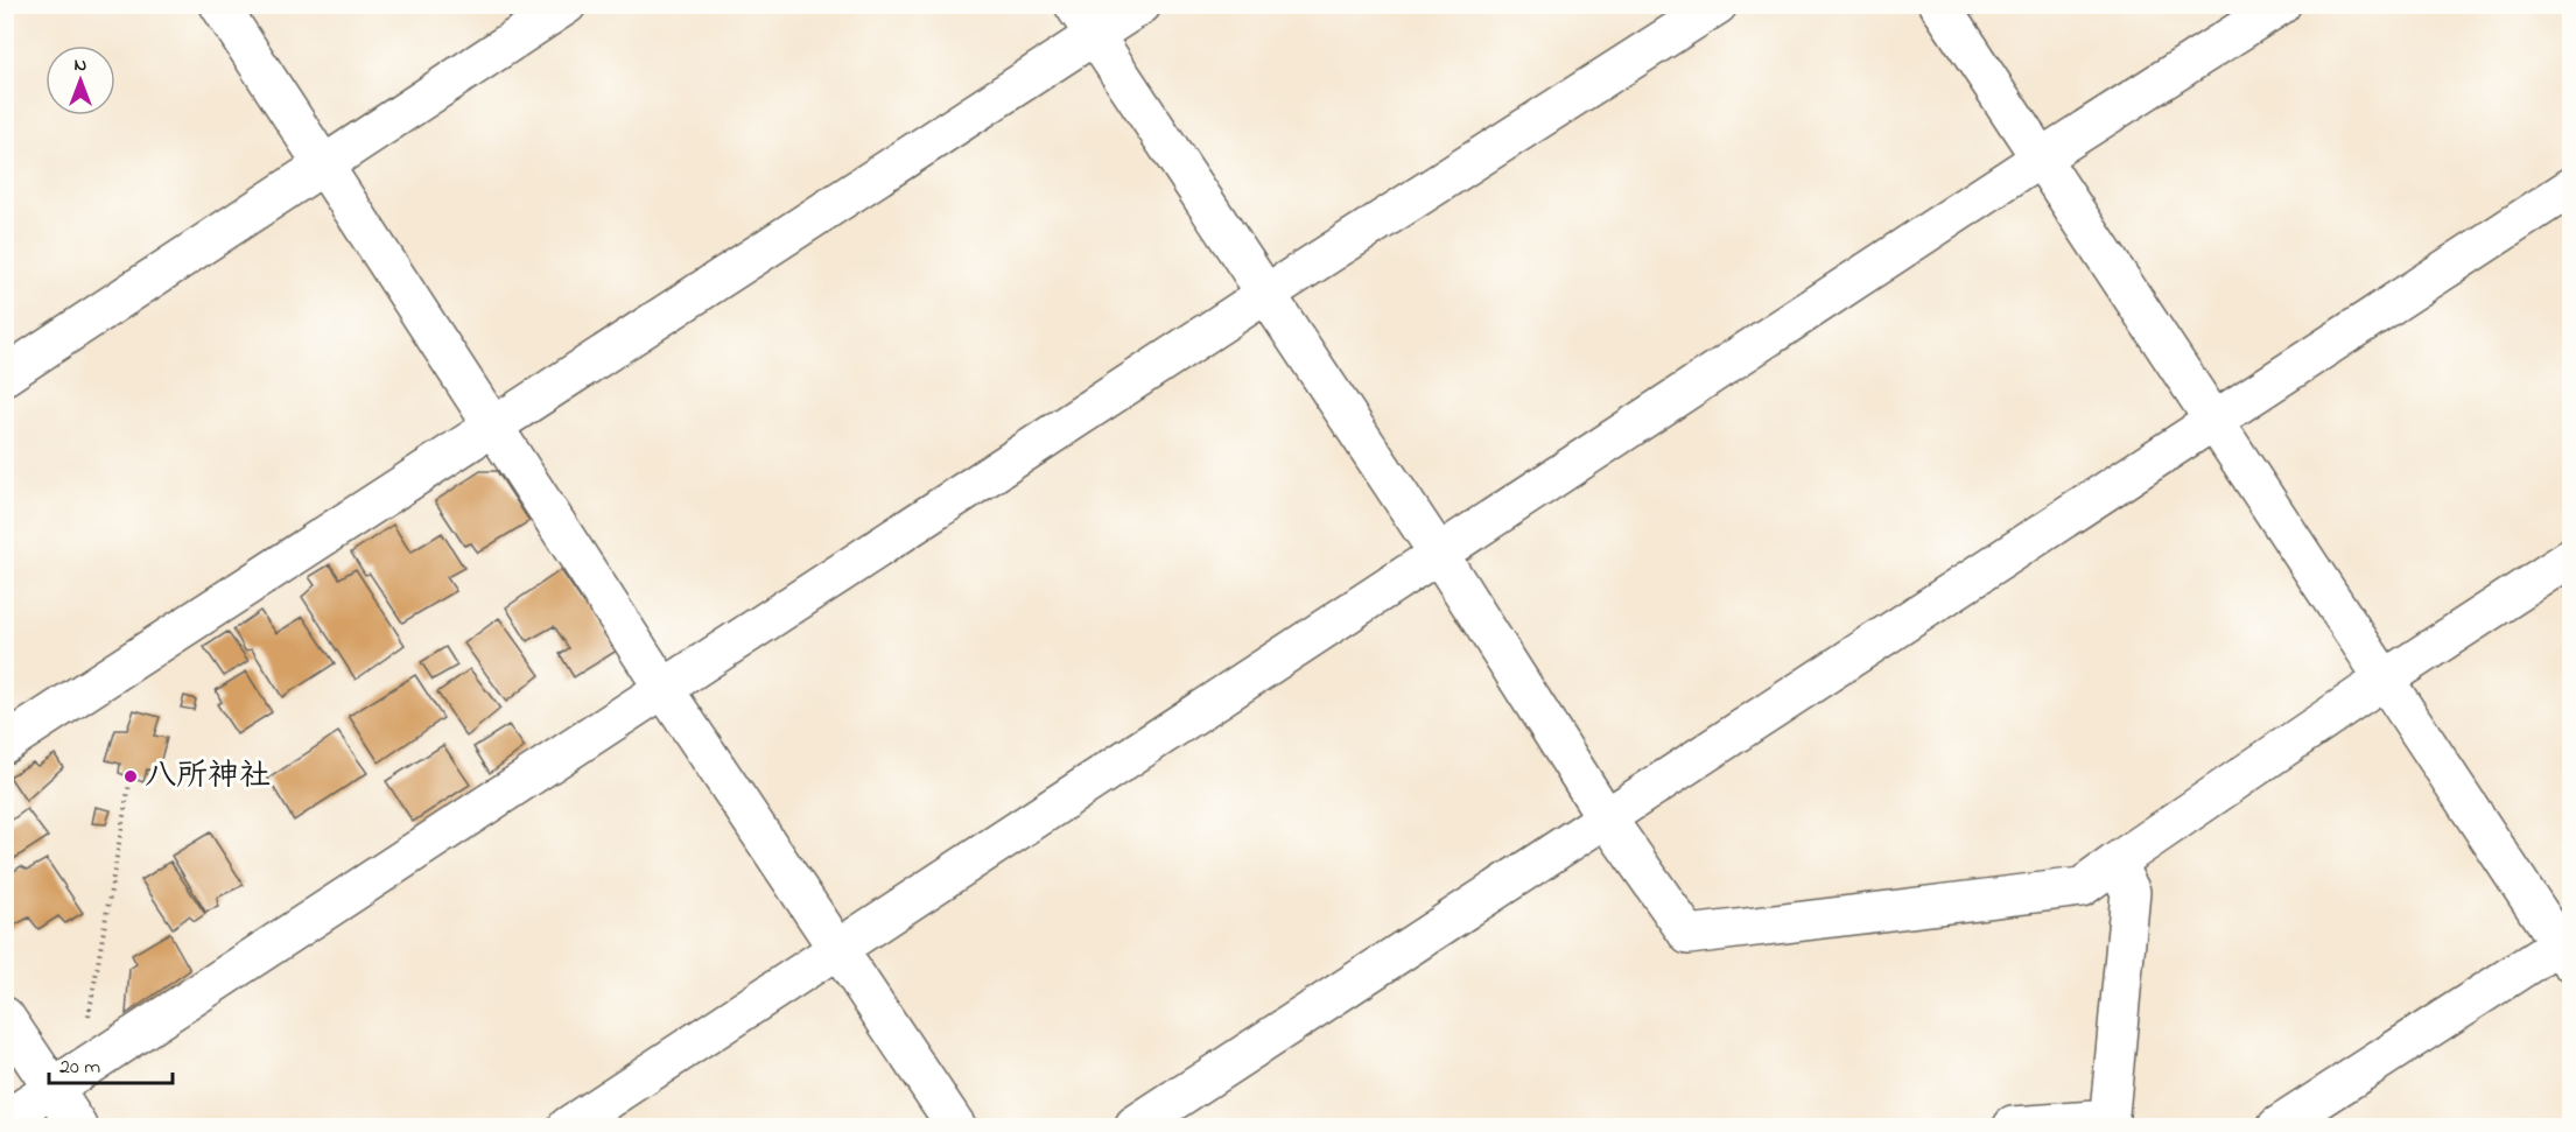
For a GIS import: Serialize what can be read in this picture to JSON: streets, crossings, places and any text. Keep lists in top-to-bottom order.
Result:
{
  "places": ["八所神社"],
  "scale_bar": "20 m",
  "north": "top"
}
